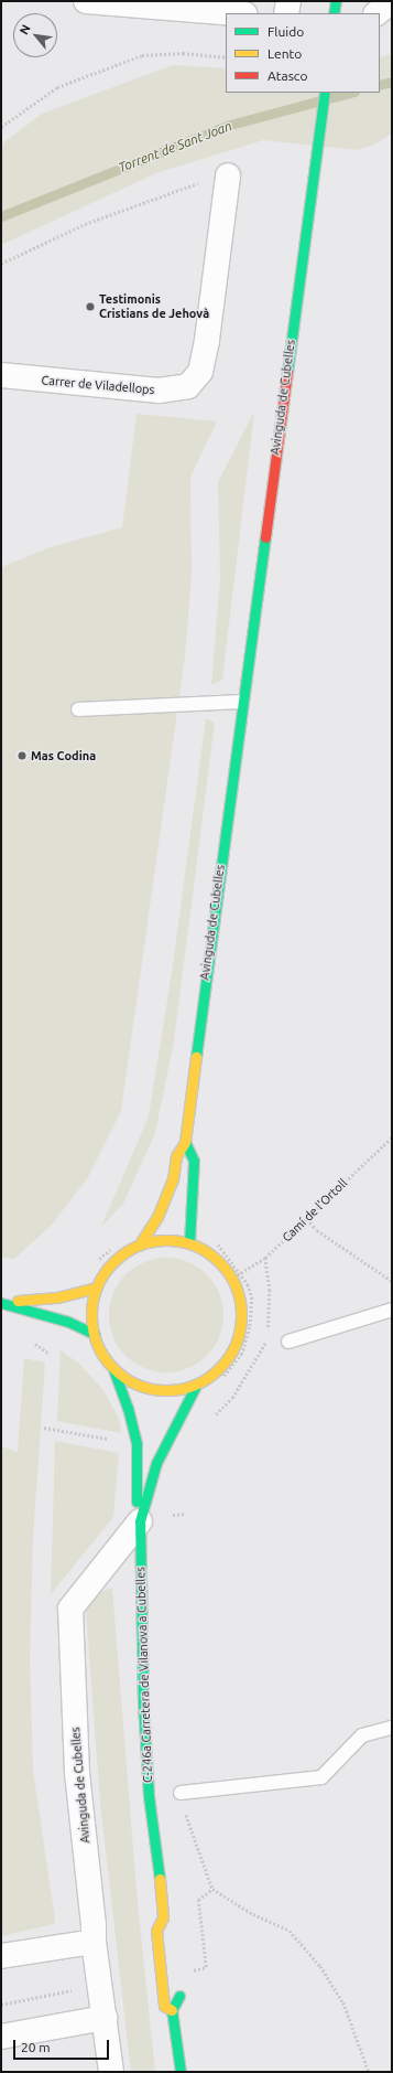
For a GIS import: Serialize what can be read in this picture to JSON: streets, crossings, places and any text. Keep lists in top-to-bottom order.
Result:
{
  "streets": {
    "street": ["Carrer de Viladellops", "Avinguda de Cubelles", "C-246a Carretera de Vilanova a Cubelles"],
    "path": ["Camí de l'Ortoll"]
  },
  "crossings": [
    ["Avinguda de Cubelles", "C-246a Carretera de Vilanova a Cubelles"],
    ["Camí de l'Ortoll", "C-246a Carretera de Vilanova a Cubelles"]
  ],
  "water": ["Torrent de Sant Joan"],
  "places": ["Testimonis Cristians de Jehovà", "Mas Codina"],
  "legend": ["Fluido", "Lento", "Atasco"],
  "scale_bar": "20 m",
  "north": "top left"
}
